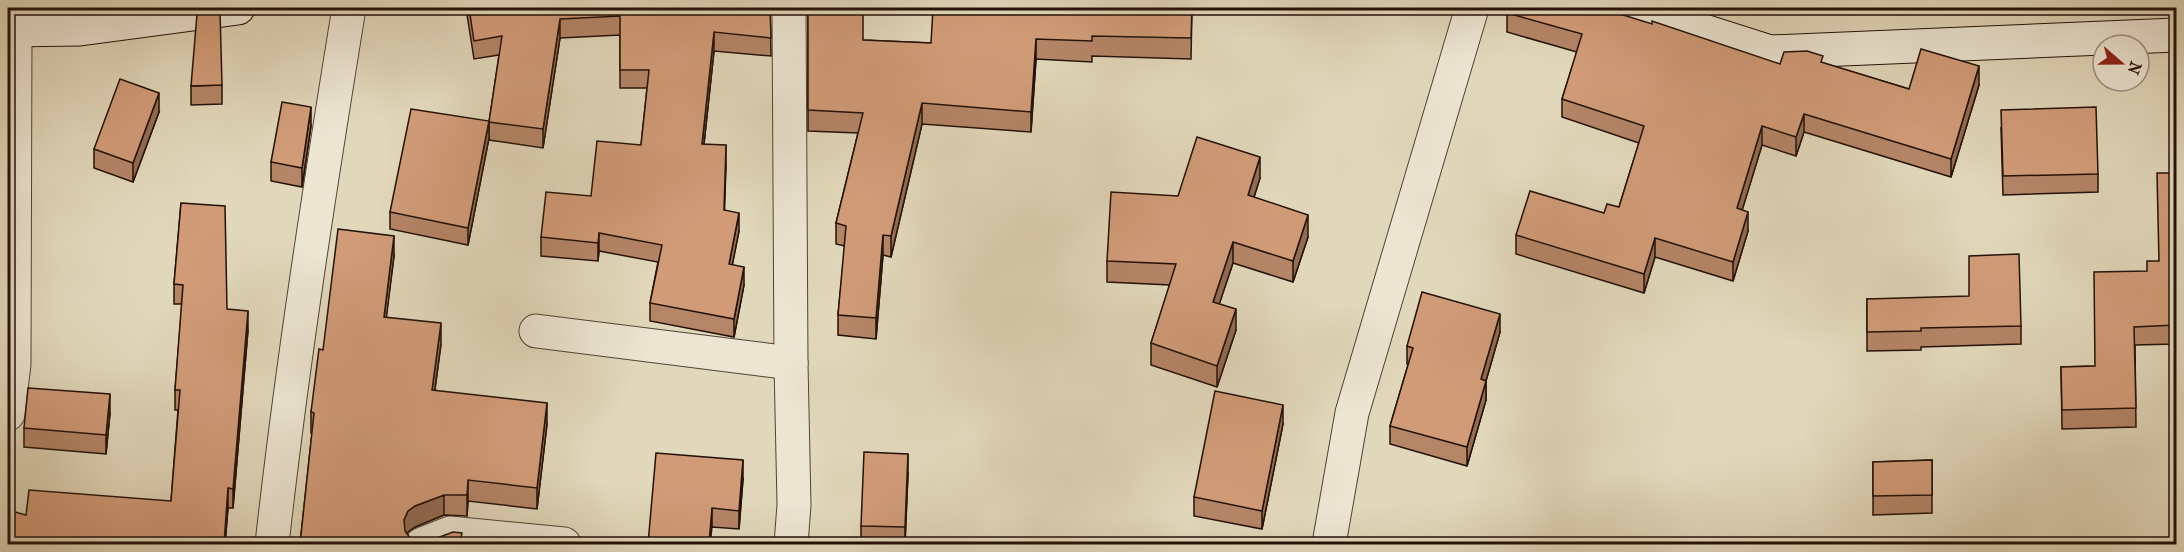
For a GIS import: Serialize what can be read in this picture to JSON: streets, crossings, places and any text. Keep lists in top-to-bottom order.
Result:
{
  "north": "right"
}
